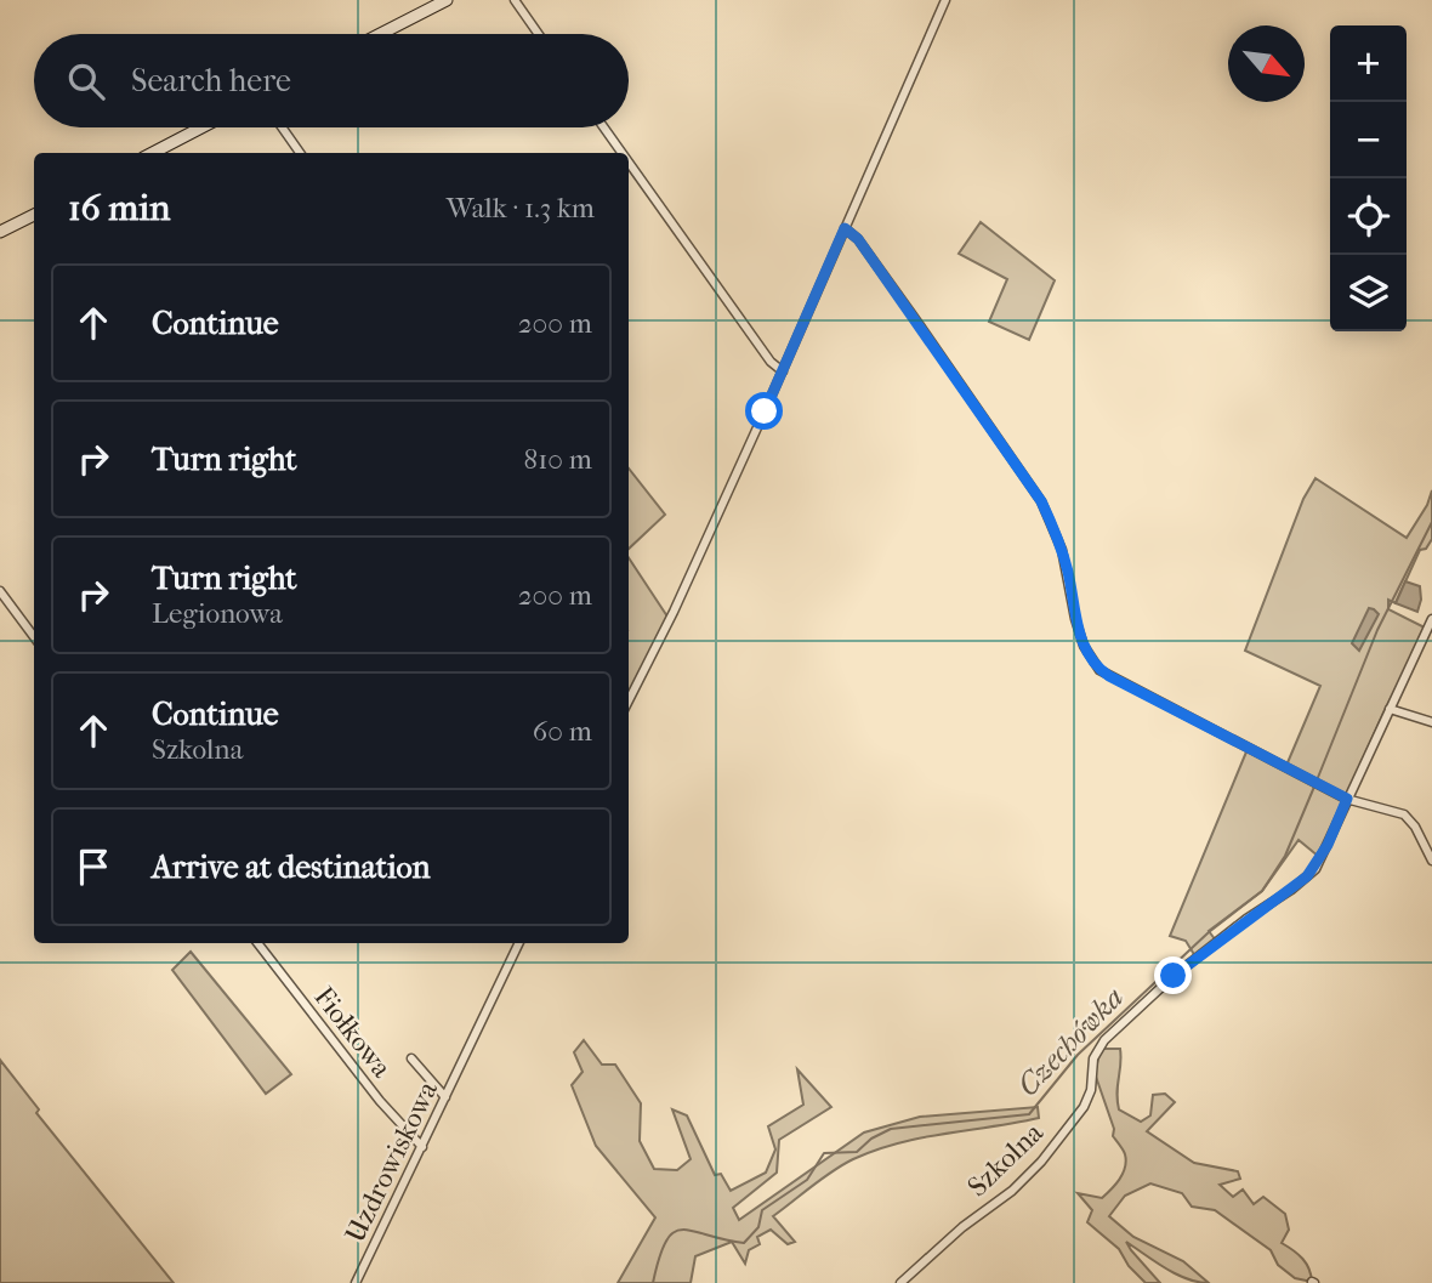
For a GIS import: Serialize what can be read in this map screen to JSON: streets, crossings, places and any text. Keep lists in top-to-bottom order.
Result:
{
  "streets": {
    "street": ["Fiołkowa", "Szkolna", "Uzdrowiskowa"]
  },
  "crossings": [
    ["Fiołkowa", "Uzdrowiskowa"]
  ],
  "water": ["Czechówka"],
  "north": "bottom right",
  "page": {
    "map_buttons": ["+", "−"],
    "search": "Search here",
    "heading": ["16 min", "Walk · 1.3 km"],
    "list": [
      ["Continue", "200 m"],
      ["Turn right", "810 m"],
      ["Turn right", "Legionowa", "200 m"],
      ["Continue", "Szkolna", "60 m"],
      "Arrive at destination"
    ]
  }
}
